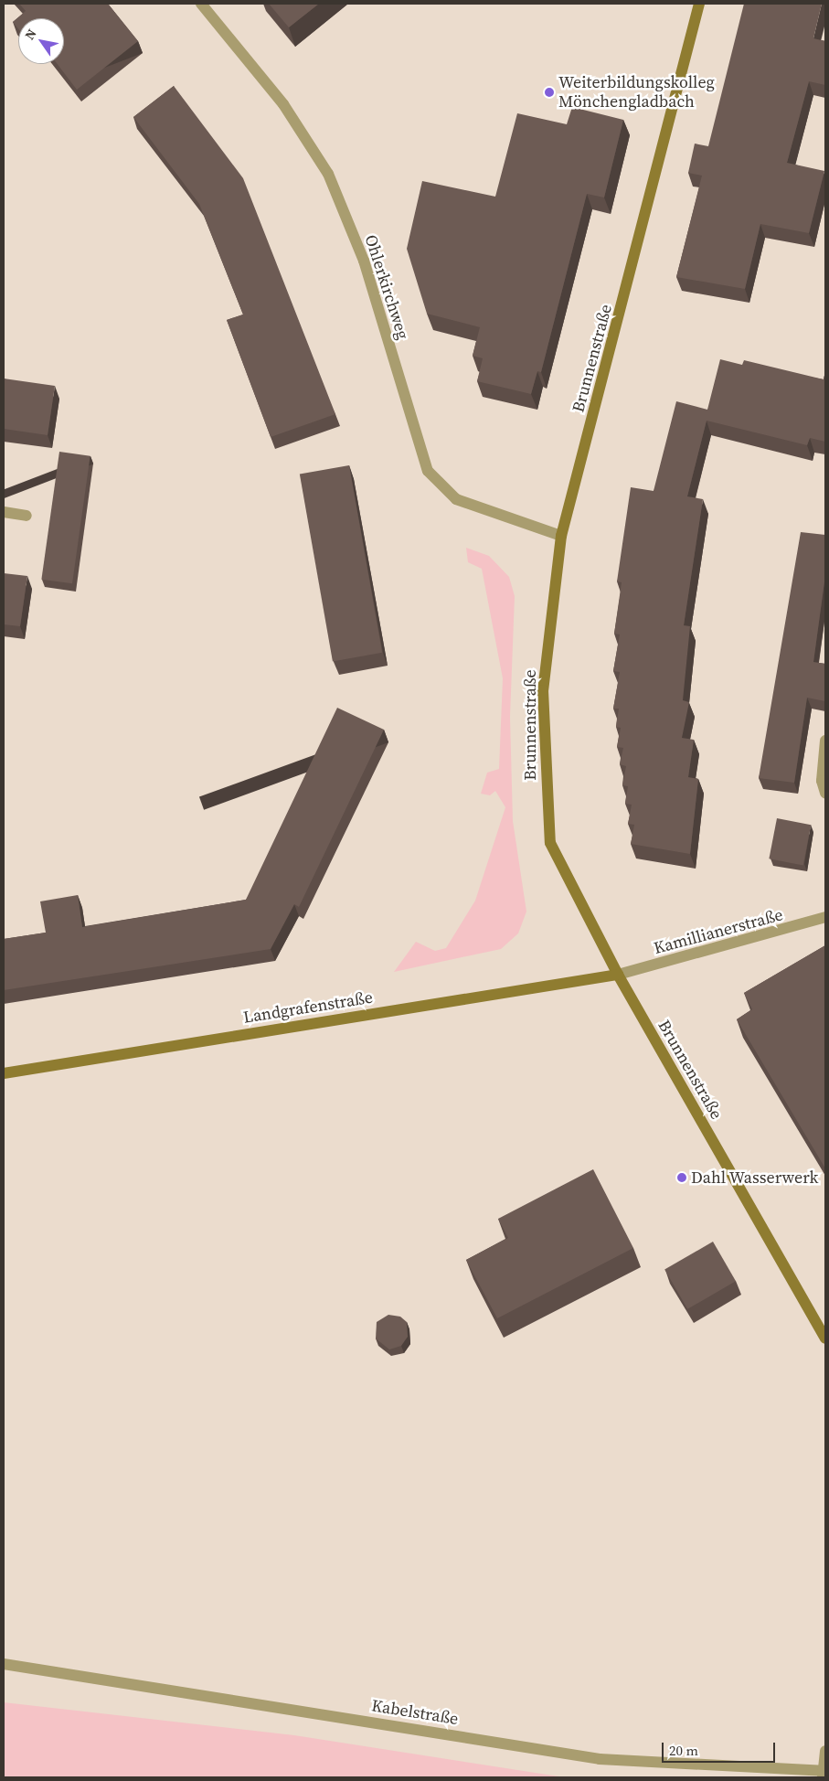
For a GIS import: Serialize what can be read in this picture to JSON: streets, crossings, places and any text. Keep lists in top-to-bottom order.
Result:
{
  "streets": {
    "street": [
      "Ohlerkirchweg",
      "Brunnenstraße",
      "Kamillianerstraße",
      "Landgrafenstraße",
      "Kabelstraße"
    ]
  },
  "crossings": [
    ["Ohlerkirchweg", "Brunnenstraße"],
    ["Brunnenstraße", "Kamillianerstraße"],
    ["Brunnenstraße", "Landgrafenstraße"],
    ["Kamillianerstraße", "Landgrafenstraße"]
  ],
  "places": ["Weiterbildungskolleg Mönchengladbach", "Dahl Wasserwerk"],
  "scale_bar": "20 m",
  "north": "top left"
}
